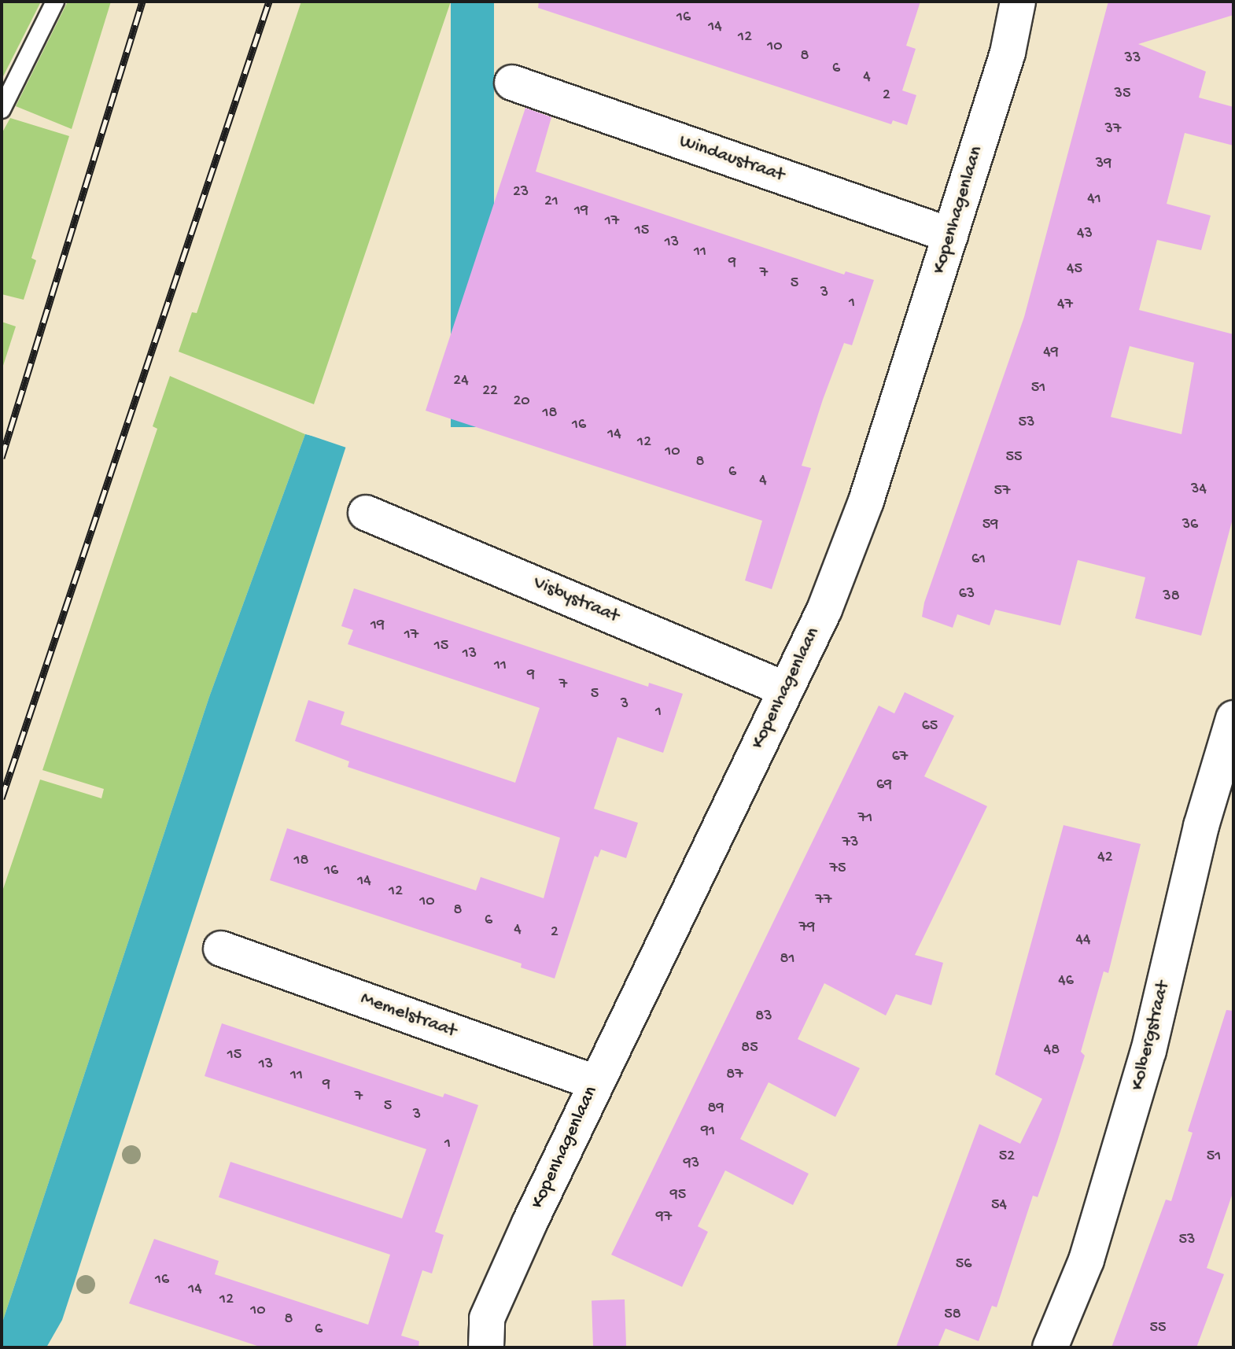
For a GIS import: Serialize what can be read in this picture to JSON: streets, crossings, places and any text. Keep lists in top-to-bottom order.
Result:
{
  "streets": {
    "street": [
      "Windaustraat",
      "Kopenhagenlaan",
      "Visbystraat",
      "Memelstraat",
      "Kolbergstraat"
    ]
  },
  "crossings": [
    ["Windaustraat", "Kopenhagenlaan"],
    ["Kopenhagenlaan", "Visbystraat"],
    ["Kopenhagenlaan", "Memelstraat"]
  ],
  "house_numbers": [
    "16",
    "14",
    "12",
    "10",
    "8",
    "33",
    "6",
    "4",
    "35",
    "2",
    "37",
    "39",
    "23",
    "41",
    "21",
    "19",
    "17",
    "15",
    "43",
    "13",
    "11",
    "9",
    "45",
    "7",
    "5",
    "3",
    "1",
    "47",
    "49",
    "24",
    "51",
    "22",
    "20",
    "18",
    "53",
    "16",
    "14",
    "12",
    "10",
    "55",
    "8",
    "6",
    "4",
    "34",
    "57",
    "59",
    "36",
    "61",
    "63",
    "38",
    "19",
    "17",
    "15",
    "13",
    "11",
    "9",
    "7",
    "5",
    "3",
    "1",
    "65",
    "67",
    "69",
    "71",
    "73",
    "42",
    "18",
    "75",
    "16",
    "14",
    "12",
    "77",
    "10",
    "8",
    "6",
    "79",
    "4",
    "2",
    "44",
    "81",
    "46",
    "83",
    "85",
    "48",
    "15",
    "13",
    "87",
    "11",
    "9",
    "7",
    "5",
    "89",
    "3",
    "91",
    "1",
    "52",
    "51",
    "93",
    "95",
    "54",
    "97",
    "53",
    "56",
    "16",
    "14",
    "12",
    "10",
    "58",
    "8",
    "55",
    "6"
  ]
}
